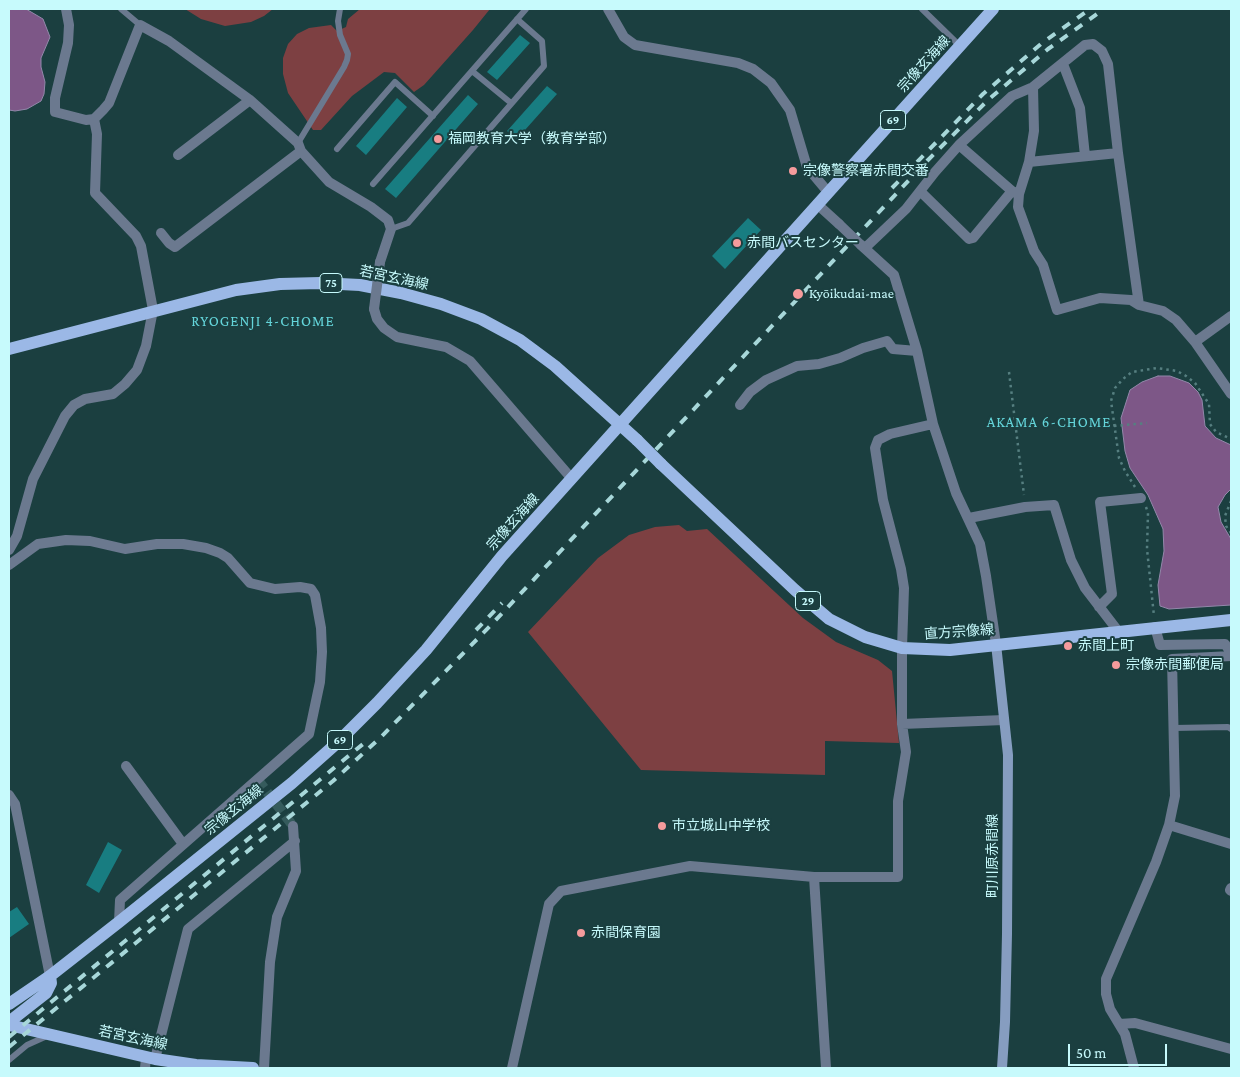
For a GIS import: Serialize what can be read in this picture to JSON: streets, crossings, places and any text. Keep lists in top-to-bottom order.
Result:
{
  "streets": {
    "main road": [
      "宗像玄海線",
      "69",
      "若宮玄海線",
      "75",
      "29",
      "直方宗像線",
      "町川原赤間線"
    ]
  },
  "crossings": [
    ["宗像玄海線", "若宮玄海線"],
    ["宗像玄海線", "直方宗像線"],
    ["若宮玄海線", "直方宗像線"],
    ["直方宗像線", "町川原赤間線"]
  ],
  "districts": ["RYOGENJI 4-CHOME", "AKAMA 6-CHOME"],
  "places": [
    "福岡教育大学（教育学部）",
    "宗像警察署赤間交番",
    "赤間バスセンター",
    "Kyōikudai-mae",
    "赤間上町",
    "宗像赤間郵便局",
    "市立城山中学校",
    "赤間保育園"
  ],
  "scale_bar": "50 m"
}
